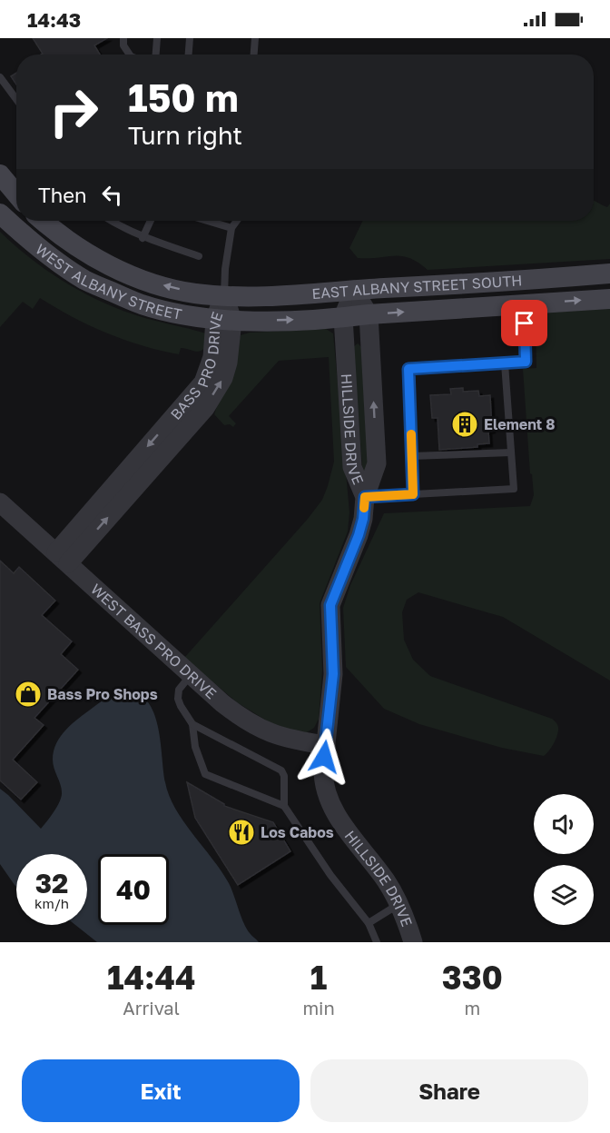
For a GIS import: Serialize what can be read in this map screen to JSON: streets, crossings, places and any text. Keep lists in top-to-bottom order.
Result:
{
  "streets": {
    "main road": ["WEST ALBANY STREET", "EAST ALBANY STREET SOUTH"],
    "street": ["BASS PRO DRIVE", "HILLSIDE DRIVE", "WEST BASS PRO DRIVE"]
  },
  "crossings": [
    ["WEST ALBANY STREET", "EAST ALBANY STREET SOUTH"],
    ["WEST ALBANY STREET", "BASS PRO DRIVE"],
    ["EAST ALBANY STREET SOUTH", "BASS PRO DRIVE"],
    ["EAST ALBANY STREET SOUTH", "HILLSIDE DRIVE"],
    ["BASS PRO DRIVE", "WEST BASS PRO DRIVE"],
    ["HILLSIDE DRIVE", "WEST BASS PRO DRIVE"]
  ],
  "places": {
    "building": ["Element 8"],
    "shop": ["Bass Pro Shops"],
    "restaurant": ["Los Cabos"]
  },
  "page": {
    "status": "14:43",
    "turn": ["150 m", "Turn right"],
    "then": "Then",
    "speed": "32 km/h",
    "limit": "40",
    "eta": [
      "14:44",
      "Arrival",
      "1",
      "min",
      "330",
      "m"
    ],
    "buttons": ["Exit", "Share"]
  }
}
